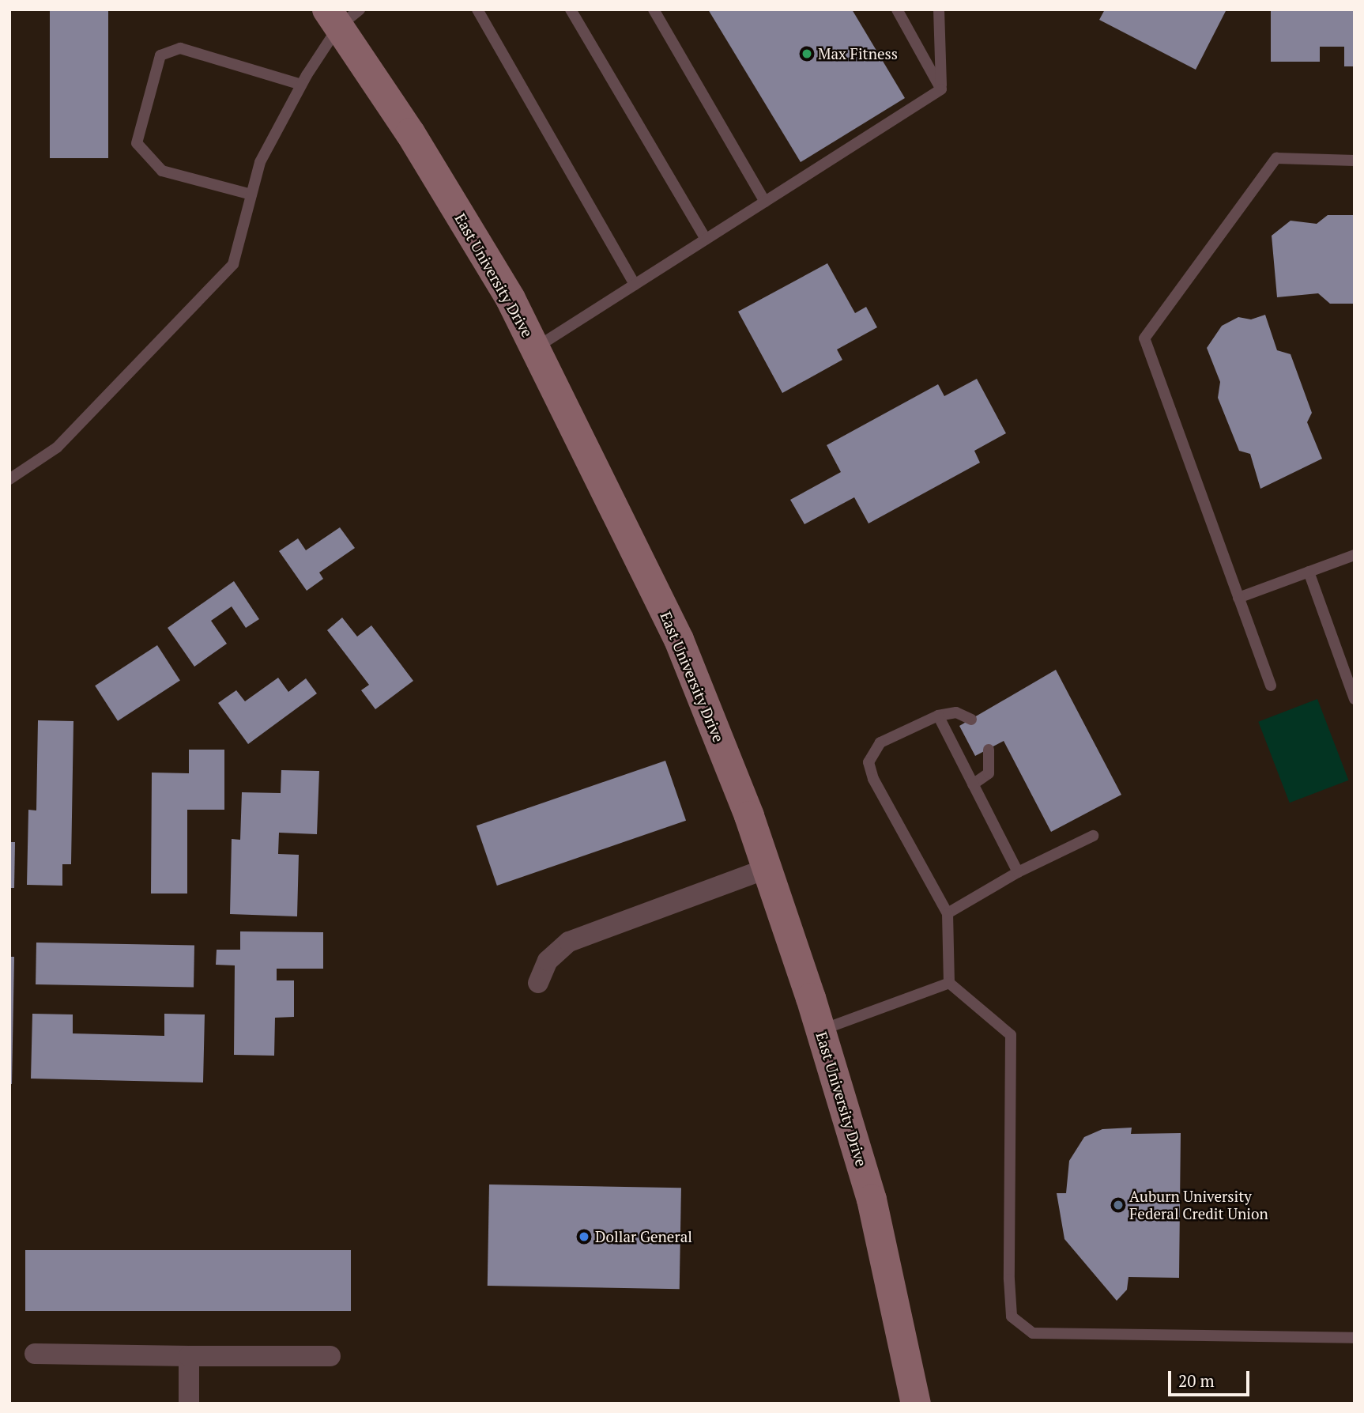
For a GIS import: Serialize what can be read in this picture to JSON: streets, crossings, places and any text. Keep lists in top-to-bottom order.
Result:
{
  "streets": {
    "main road": ["East University Drive"]
  },
  "places": ["Max Fitness", "Auburn University Federal Credit Union", "Dollar General"],
  "scale_bar": "20 m"
}
